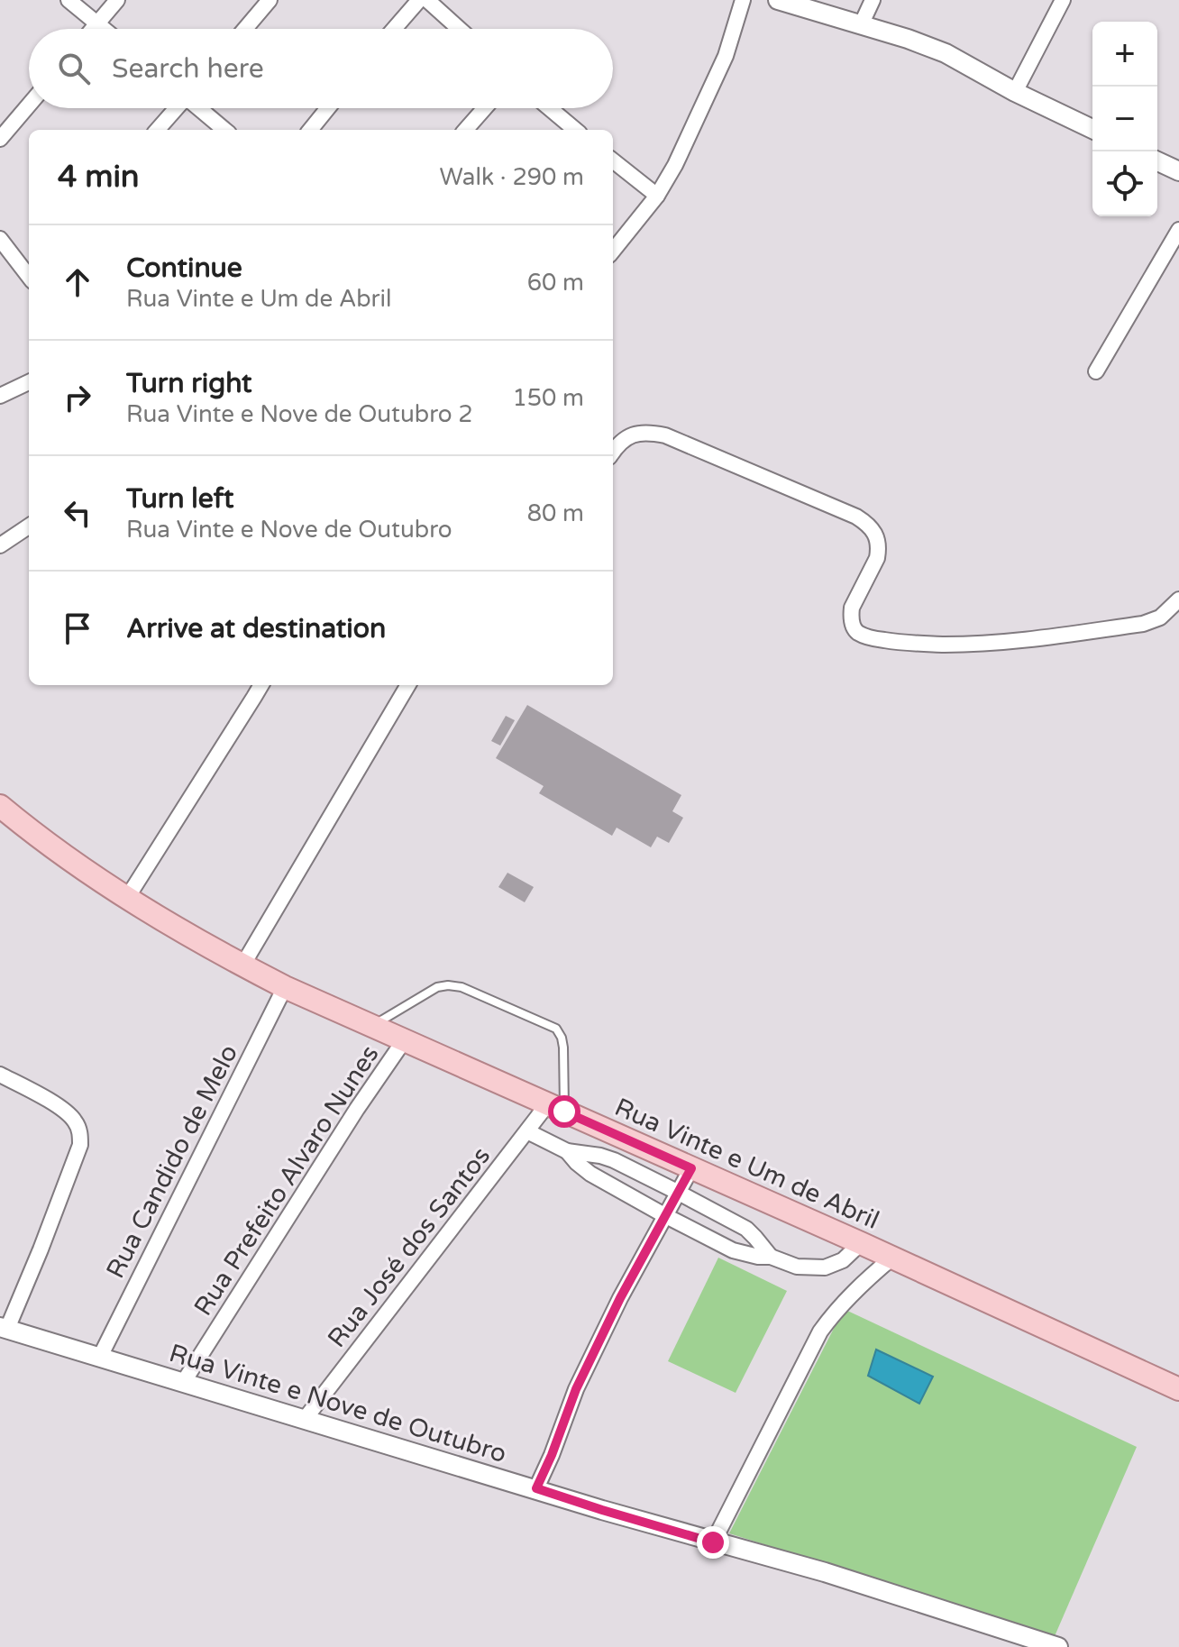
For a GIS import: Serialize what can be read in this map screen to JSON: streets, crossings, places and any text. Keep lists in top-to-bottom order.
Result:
{
  "streets": {
    "main road": ["Rua Vinte e Um de Abril"],
    "street": [
      "Rua Candido de Melo",
      "Rua Prefeito Alvaro Nunes",
      "Rua José dos Santos",
      "Rua Vinte e Nove de Outubro"
    ]
  },
  "crossings": [
    ["Rua Candido de Melo", "Rua Vinte e Um de Abril"],
    ["Rua Candido de Melo", "Rua Vinte e Nove de Outubro"],
    ["Rua Vinte e Um de Abril", "Rua Prefeito Alvaro Nunes"],
    ["Rua Vinte e Um de Abril", "Rua José dos Santos"],
    ["Rua Prefeito Alvaro Nunes", "Rua Vinte e Nove de Outubro"],
    ["Rua José dos Santos", "Rua Vinte e Nove de Outubro"]
  ],
  "page": {
    "map_buttons": ["+", "−"],
    "search": "Search here",
    "heading": ["4 min", "Walk · 290 m"],
    "list": [
      ["Continue", "Rua Vinte e Um de Abril", "60 m"],
      ["Turn right", "Rua Vinte e Nove de Outubro 2", "150 m"],
      ["Turn left", "Rua Vinte e Nove de Outubro", "80 m"],
      "Arrive at destination"
    ]
  }
}
